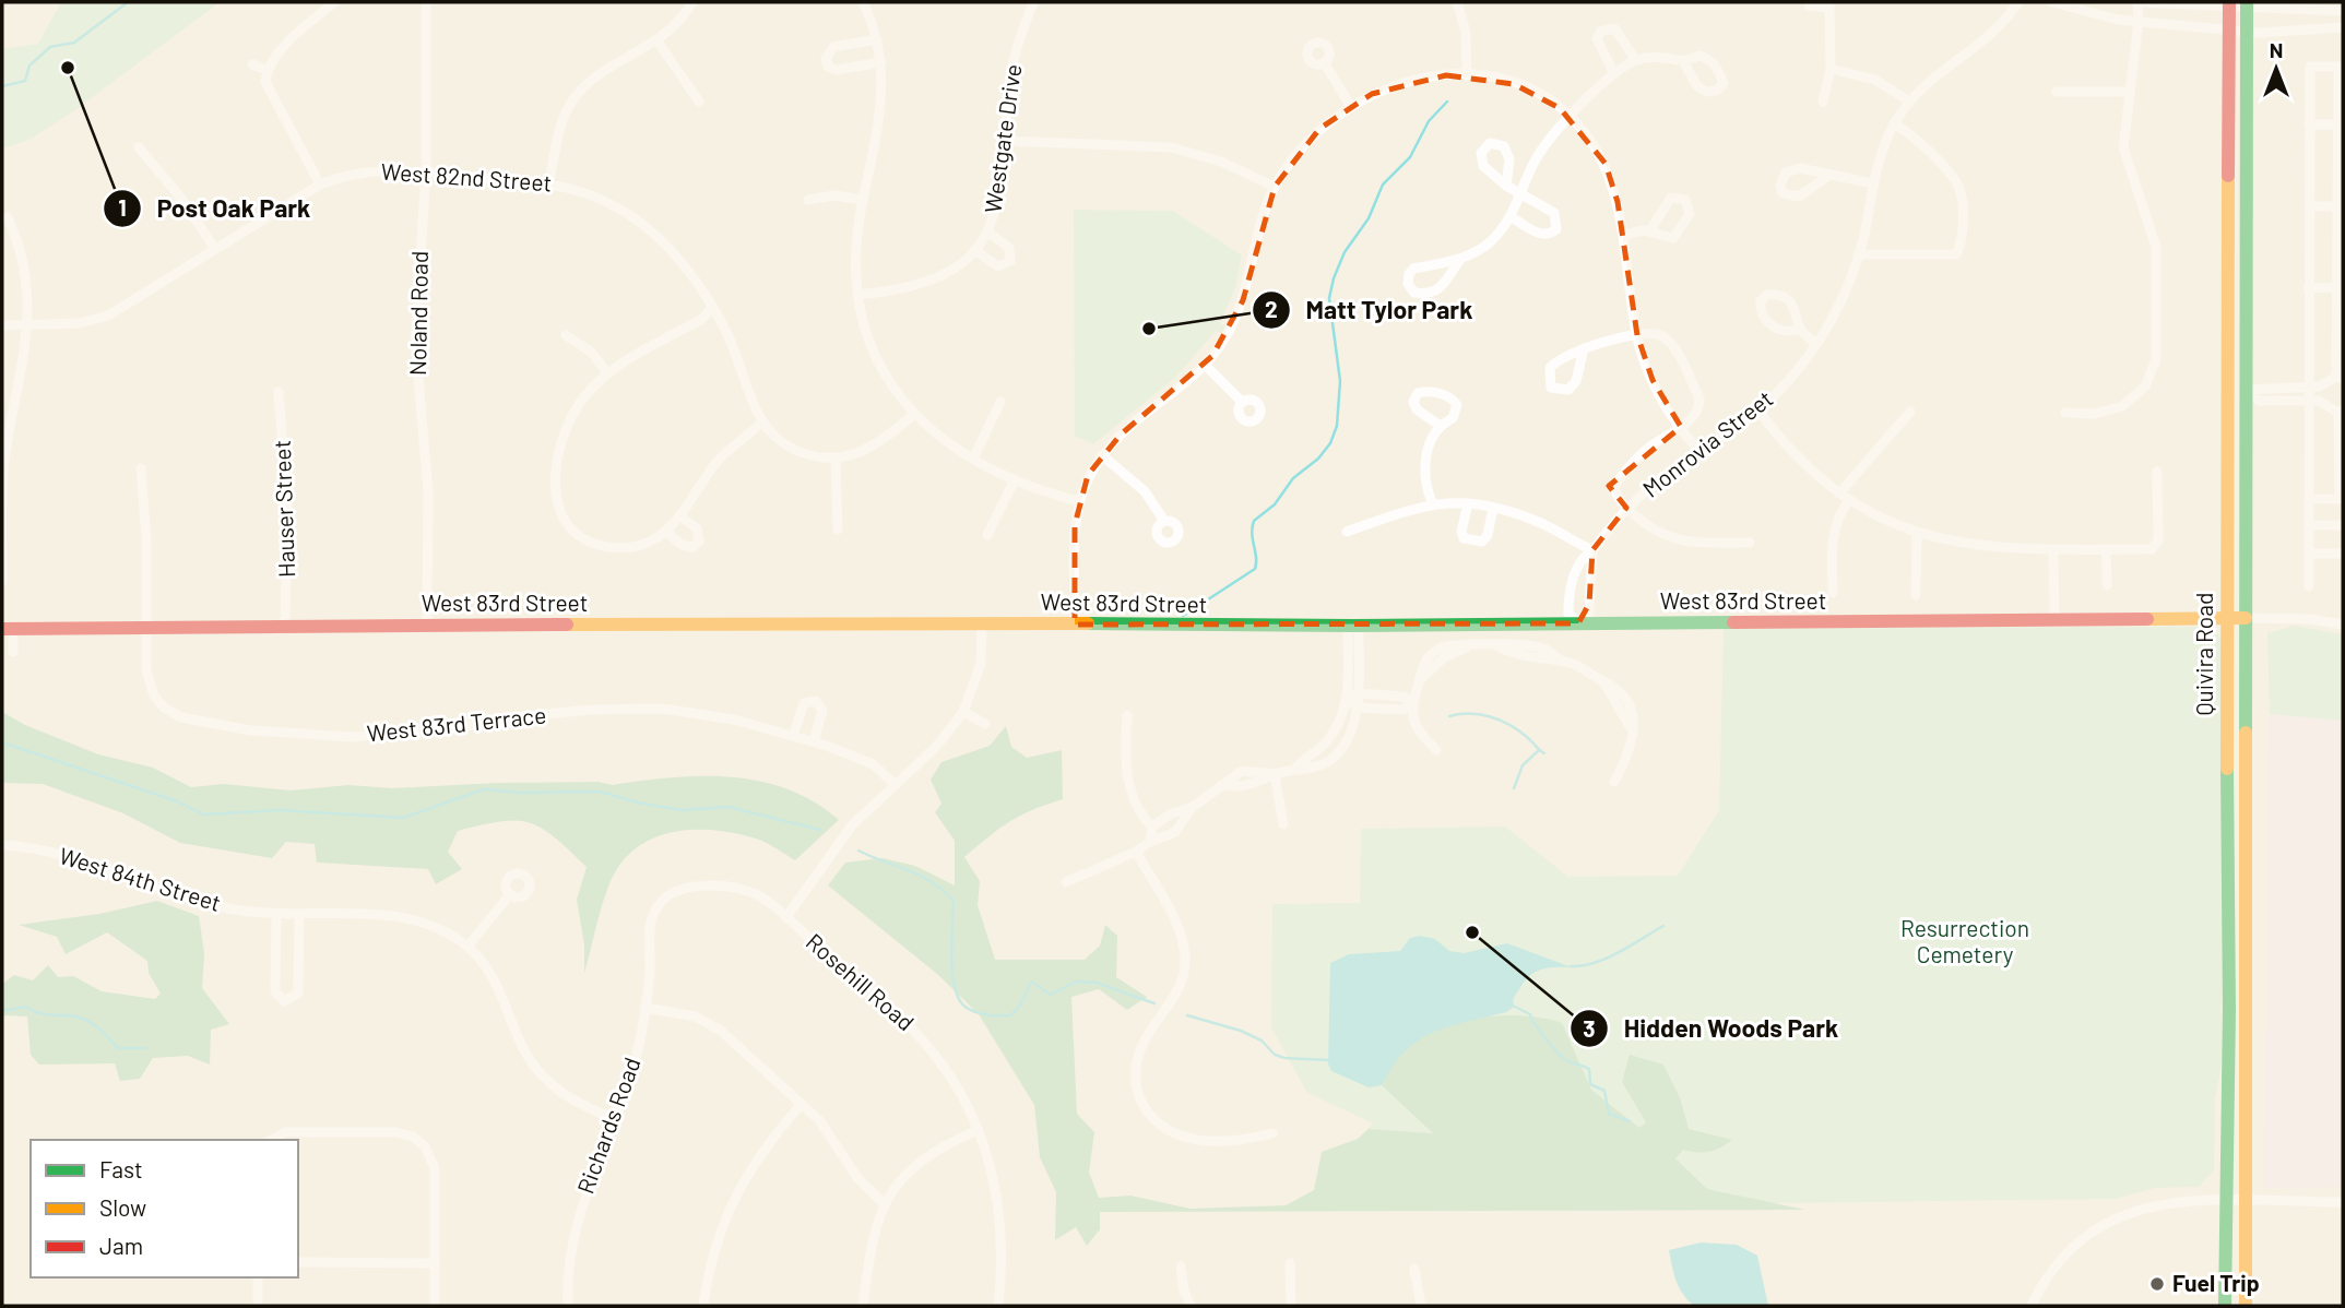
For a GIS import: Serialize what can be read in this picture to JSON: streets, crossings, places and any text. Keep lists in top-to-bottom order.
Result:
{
  "streets": {
    "main road": ["West 83rd Street", "Quivira Road"],
    "street": [
      "Westgate Drive",
      "West 82nd Street",
      "Noland Road",
      "Monrovia Street",
      "Hauser Street",
      "West 83rd Terrace",
      "West 84th Street",
      "Rosehill Road",
      "Richards Road"
    ]
  },
  "crossings": [
    ["West 82nd Street", "Noland Road"],
    ["Noland Road", "West 83rd Street"],
    ["Monrovia Street", "West 83rd Street"],
    ["Hauser Street", "West 83rd Street"],
    ["West 83rd Street", "Quivira Road"],
    ["West 83rd Street", "West 83rd Terrace"],
    ["West 83rd Street", "Rosehill Road"],
    ["West 83rd Terrace", "Rosehill Road"],
    ["West 84th Street", "Richards Road"],
    ["Rosehill Road", "Richards Road"]
  ],
  "parks": ["Resurrection Cemetery"],
  "places": [
    "Post Oak Park",
    "Matt Tylor Park",
    "Hidden Woods Park",
    "Fuel Trip"
  ],
  "legend": ["Fast", "Slow", "Jam"],
  "north": "top"
}
